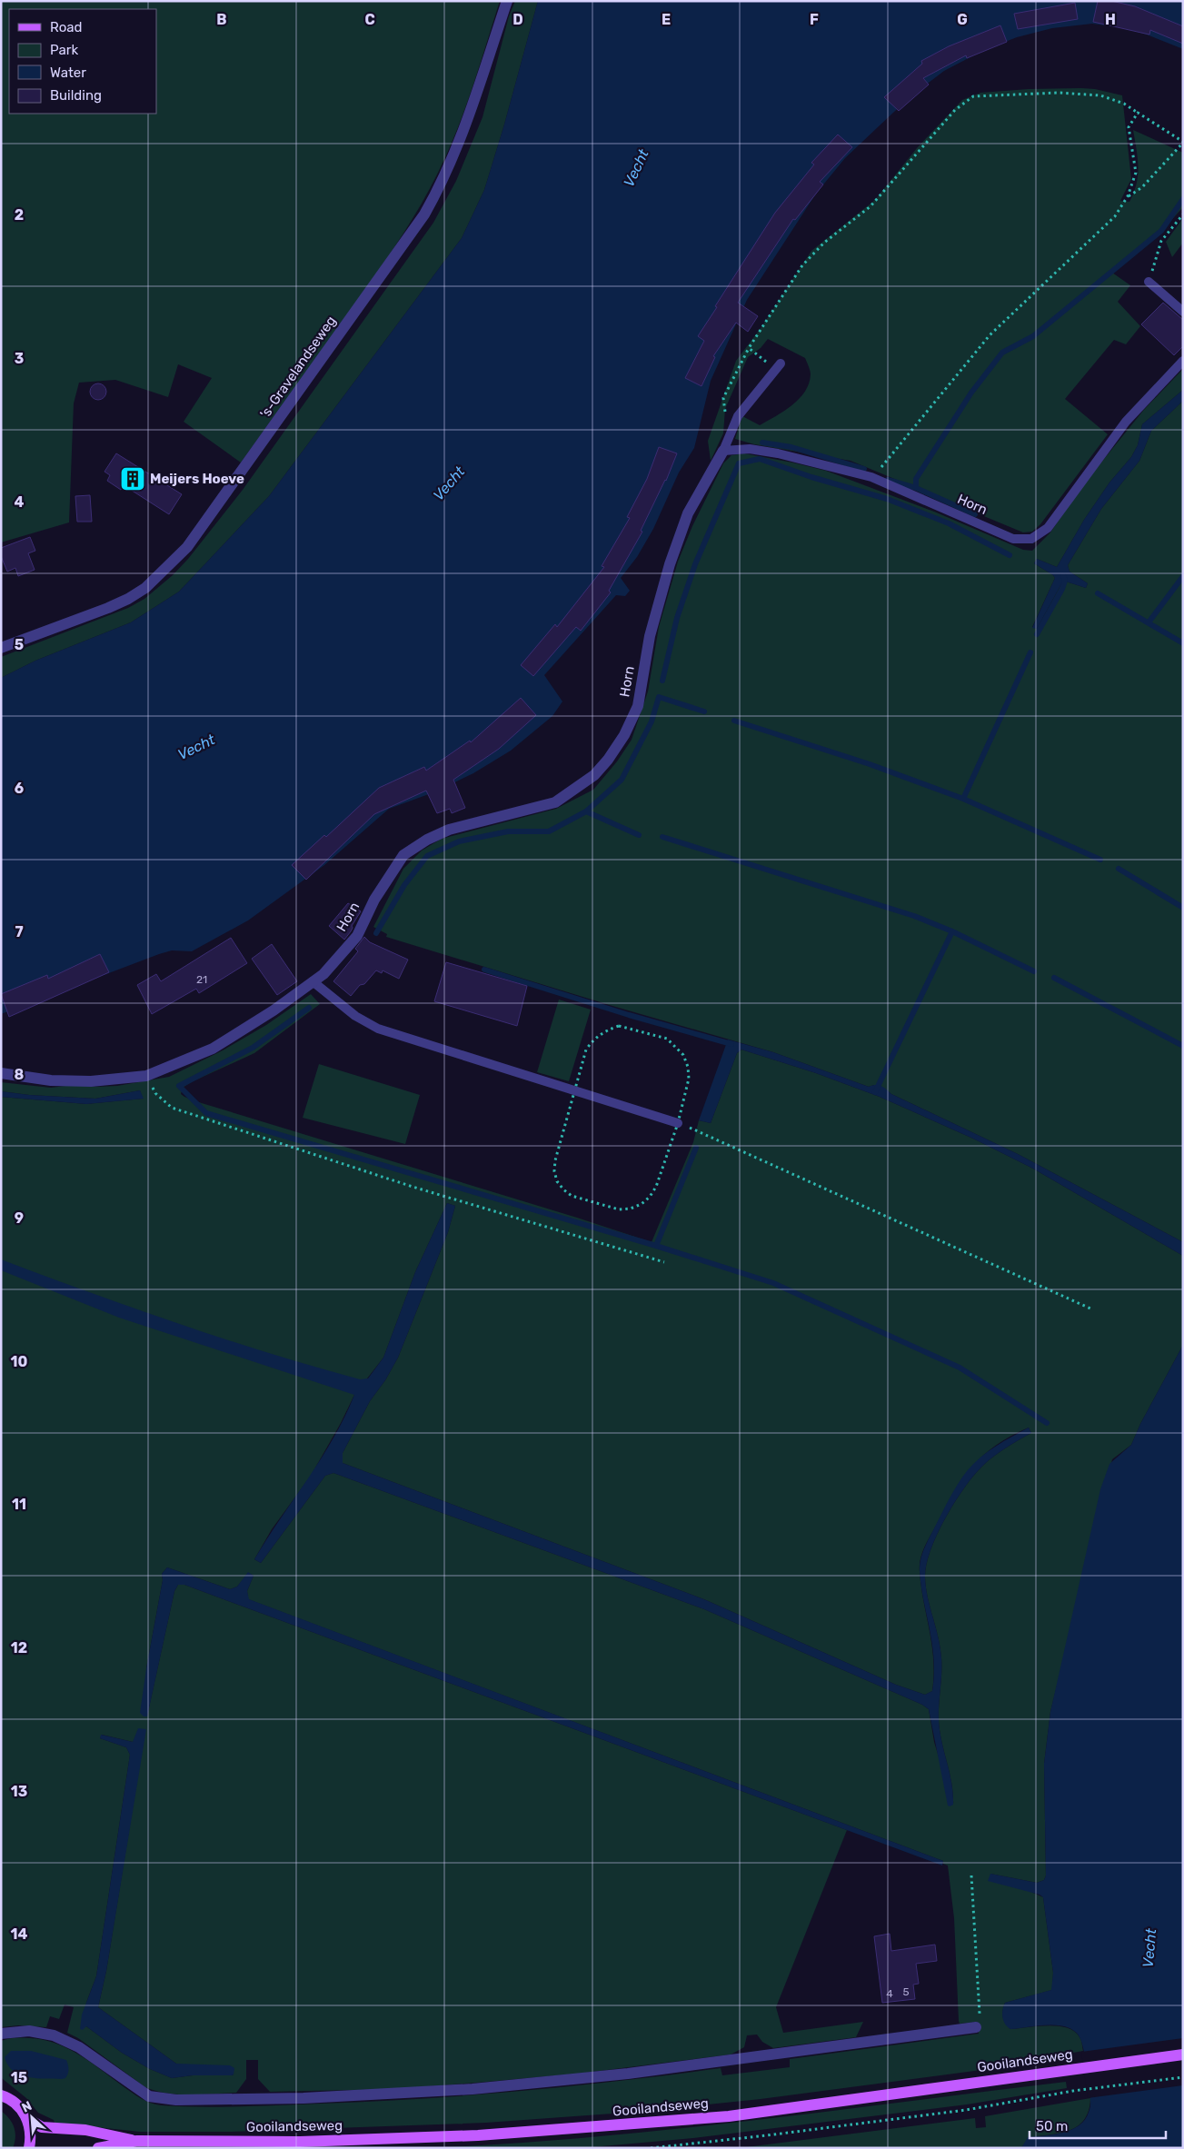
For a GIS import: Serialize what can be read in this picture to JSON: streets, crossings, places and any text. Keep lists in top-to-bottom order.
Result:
{
  "streets": {
    "main road": ["Gooilandseweg"],
    "street": ["'s-Gravelandseweg", "Horn"]
  },
  "water": ["Vecht"],
  "places": {
    "building": ["Meijers Hoeve"]
  },
  "house_numbers": ["21", "5", "4"],
  "legend": [
    "Road",
    "Park",
    "Water",
    "Building"
  ],
  "scale_bar": "50 m",
  "north": "top left",
  "grid": {
    "columns": [
      "B",
      "C",
      "D",
      "E",
      "F",
      "G",
      "H"
    ],
    "rows": [
      "2",
      "3",
      "4",
      "5",
      "6",
      "7",
      "8",
      "9",
      "10",
      "11",
      "12",
      "13",
      "14",
      "15"
    ]
  }
}
